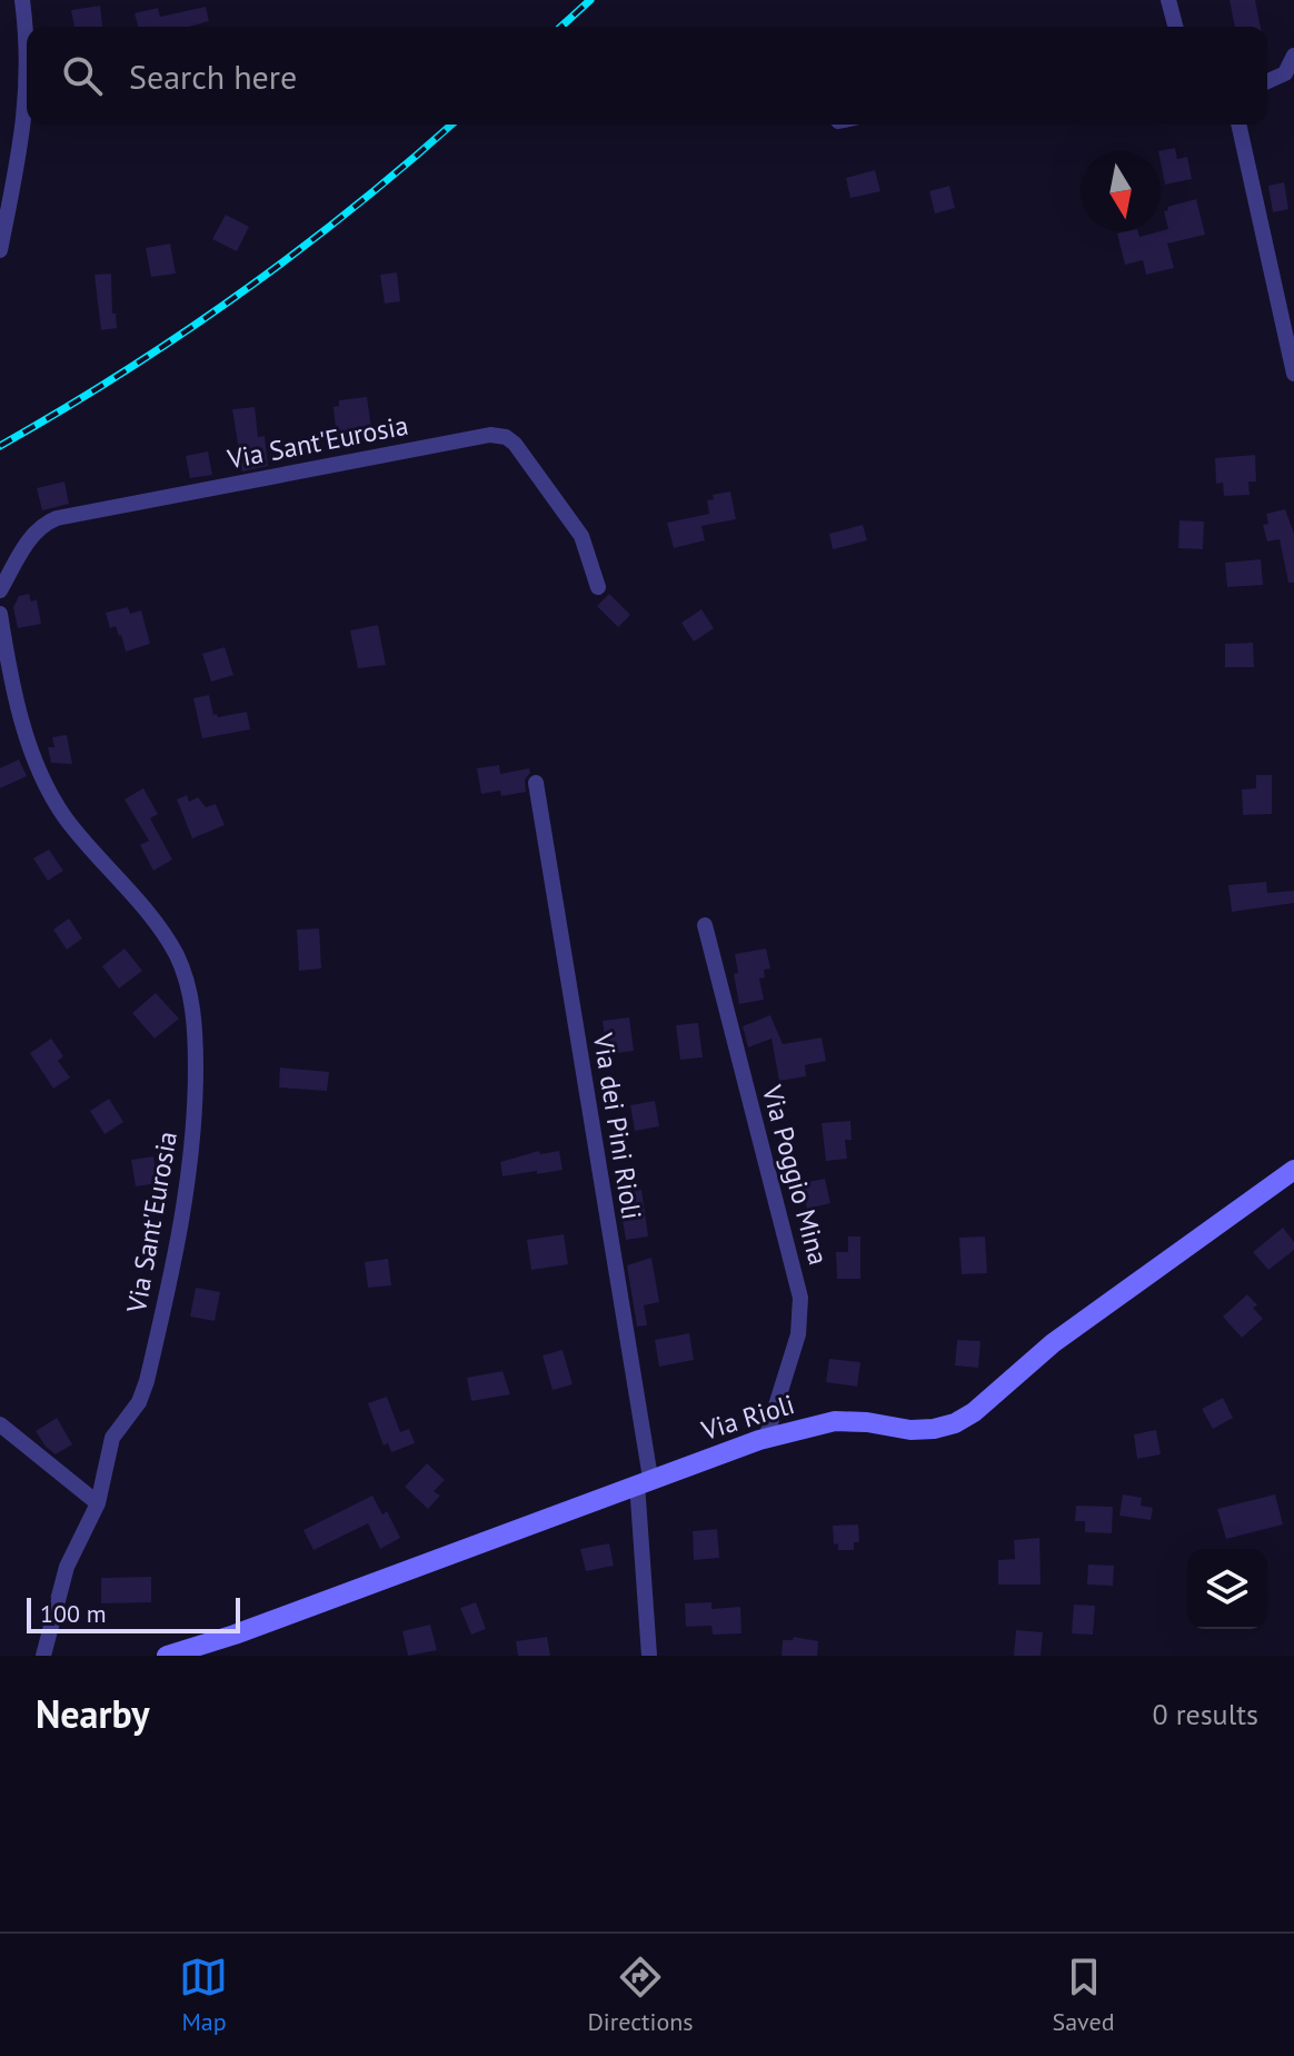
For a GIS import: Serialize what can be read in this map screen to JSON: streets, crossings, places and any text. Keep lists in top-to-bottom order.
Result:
{
  "streets": {
    "main road": ["Via Rioli"],
    "street": ["Via Sant'Eurosia", "Via dei Pini Rioli", "Via Poggio Mina"]
  },
  "crossings": [
    ["Via dei Pini Rioli", "Via Rioli"],
    ["Via Poggio Mina", "Via Rioli"]
  ],
  "scale_bar": "100 m",
  "north": "bottom",
  "page": {
    "search": "Search here",
    "scale": "100 m",
    "heading": ["Nearby", "0 results"],
    "nav": ["Map", "Directions", "Saved"]
  }
}
